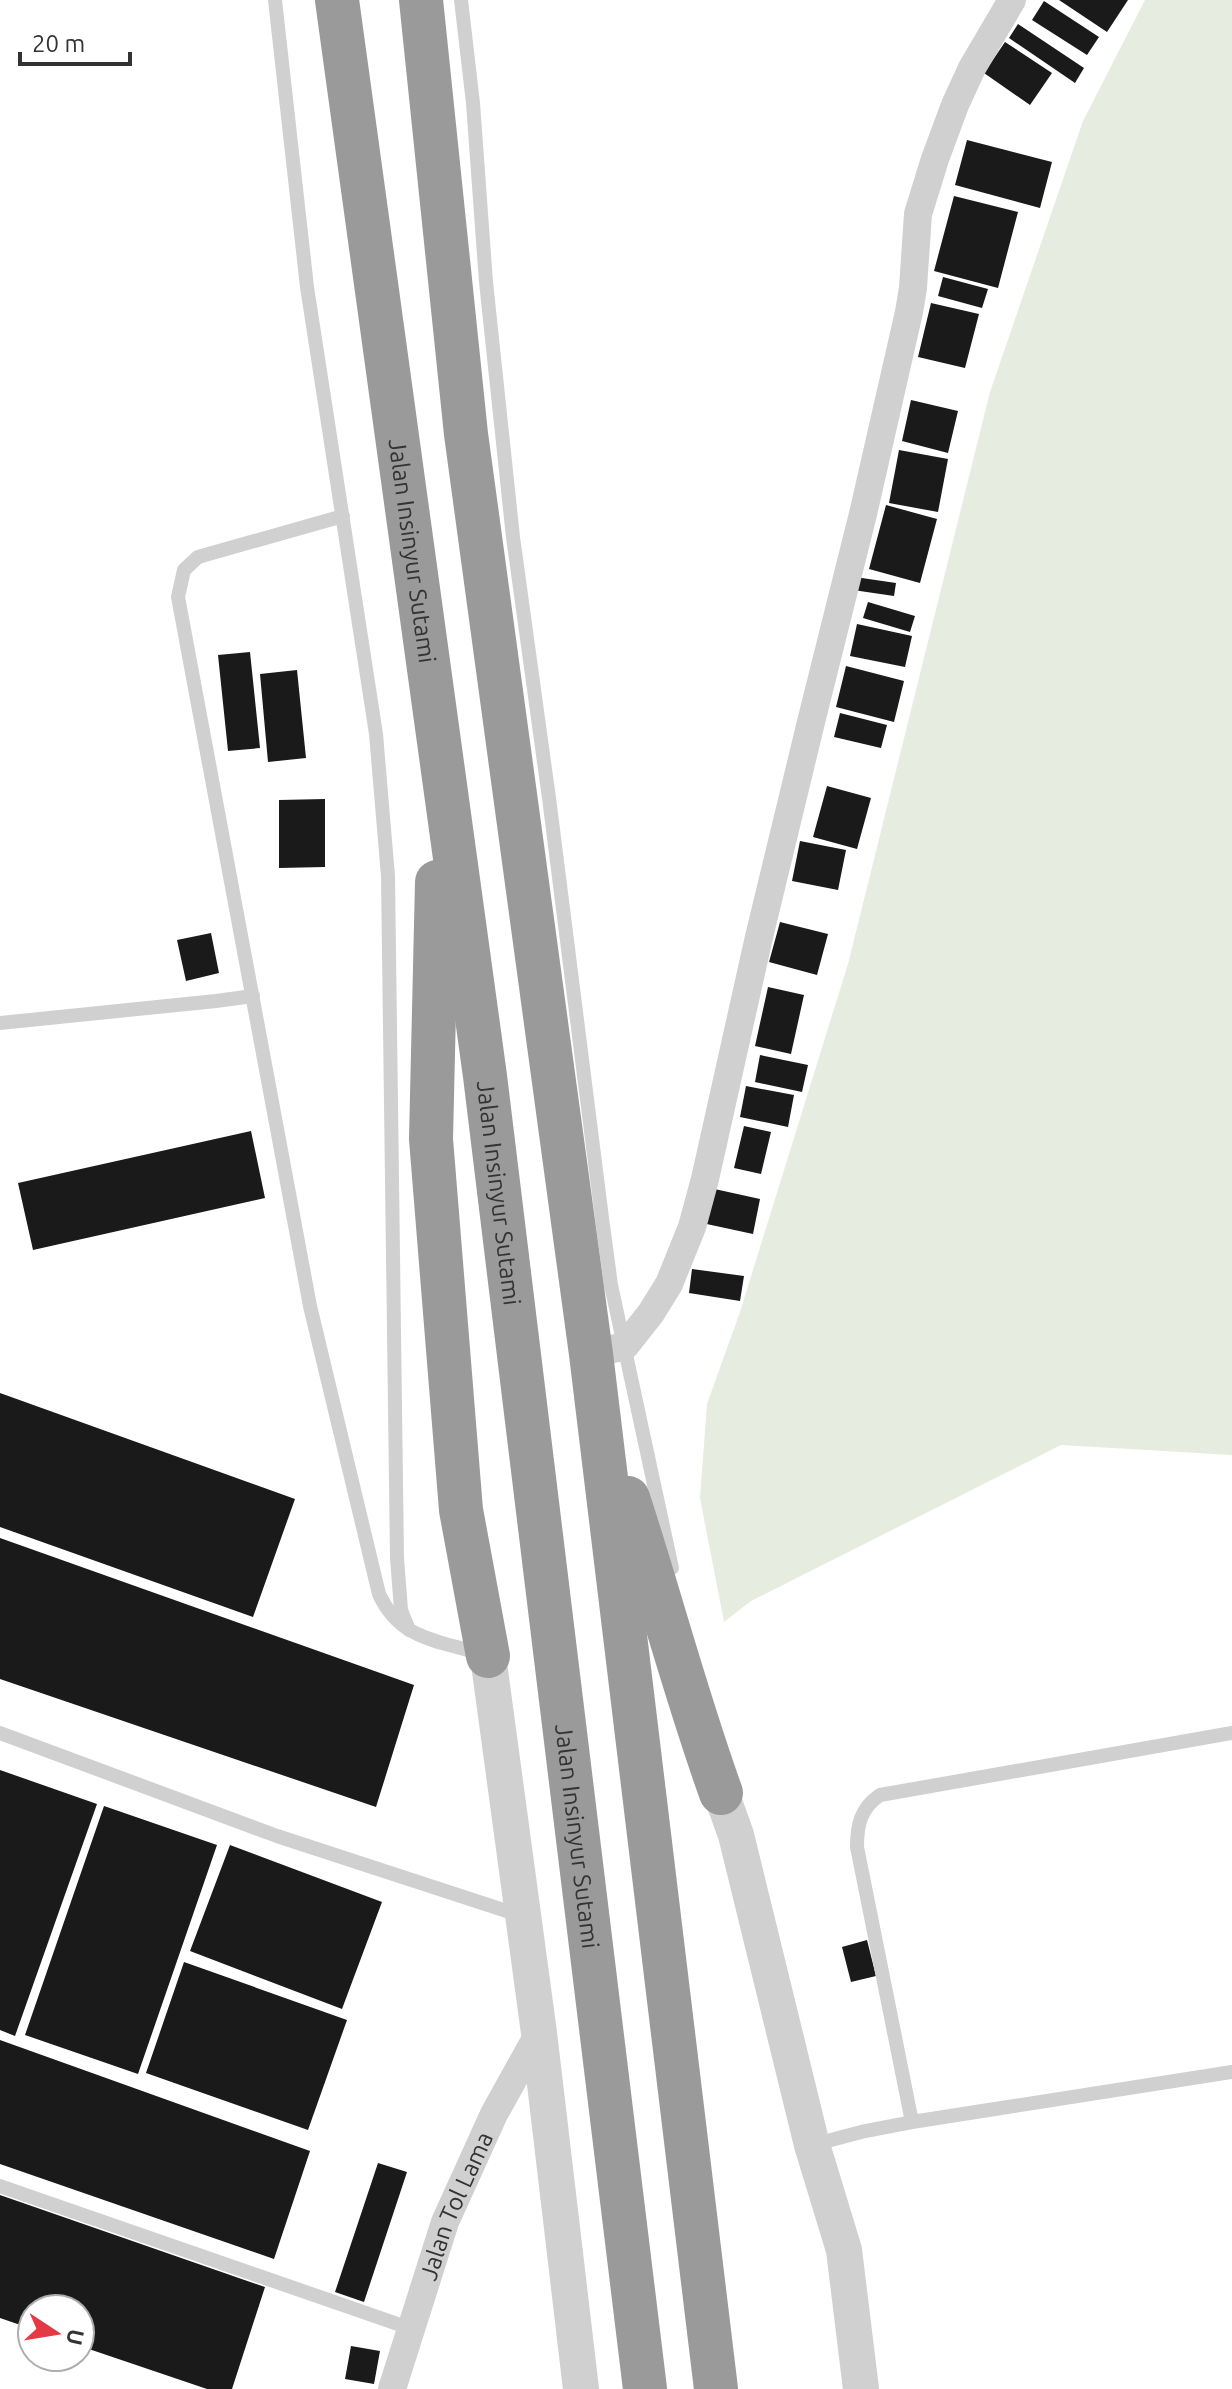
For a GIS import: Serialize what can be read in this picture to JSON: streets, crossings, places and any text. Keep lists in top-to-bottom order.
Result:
{
  "streets": {
    "highway": ["Jalan Insinyur Sutami"],
    "street": ["Jalan Tol Lama"]
  },
  "scale_bar": "20 m",
  "north": "right"
}
